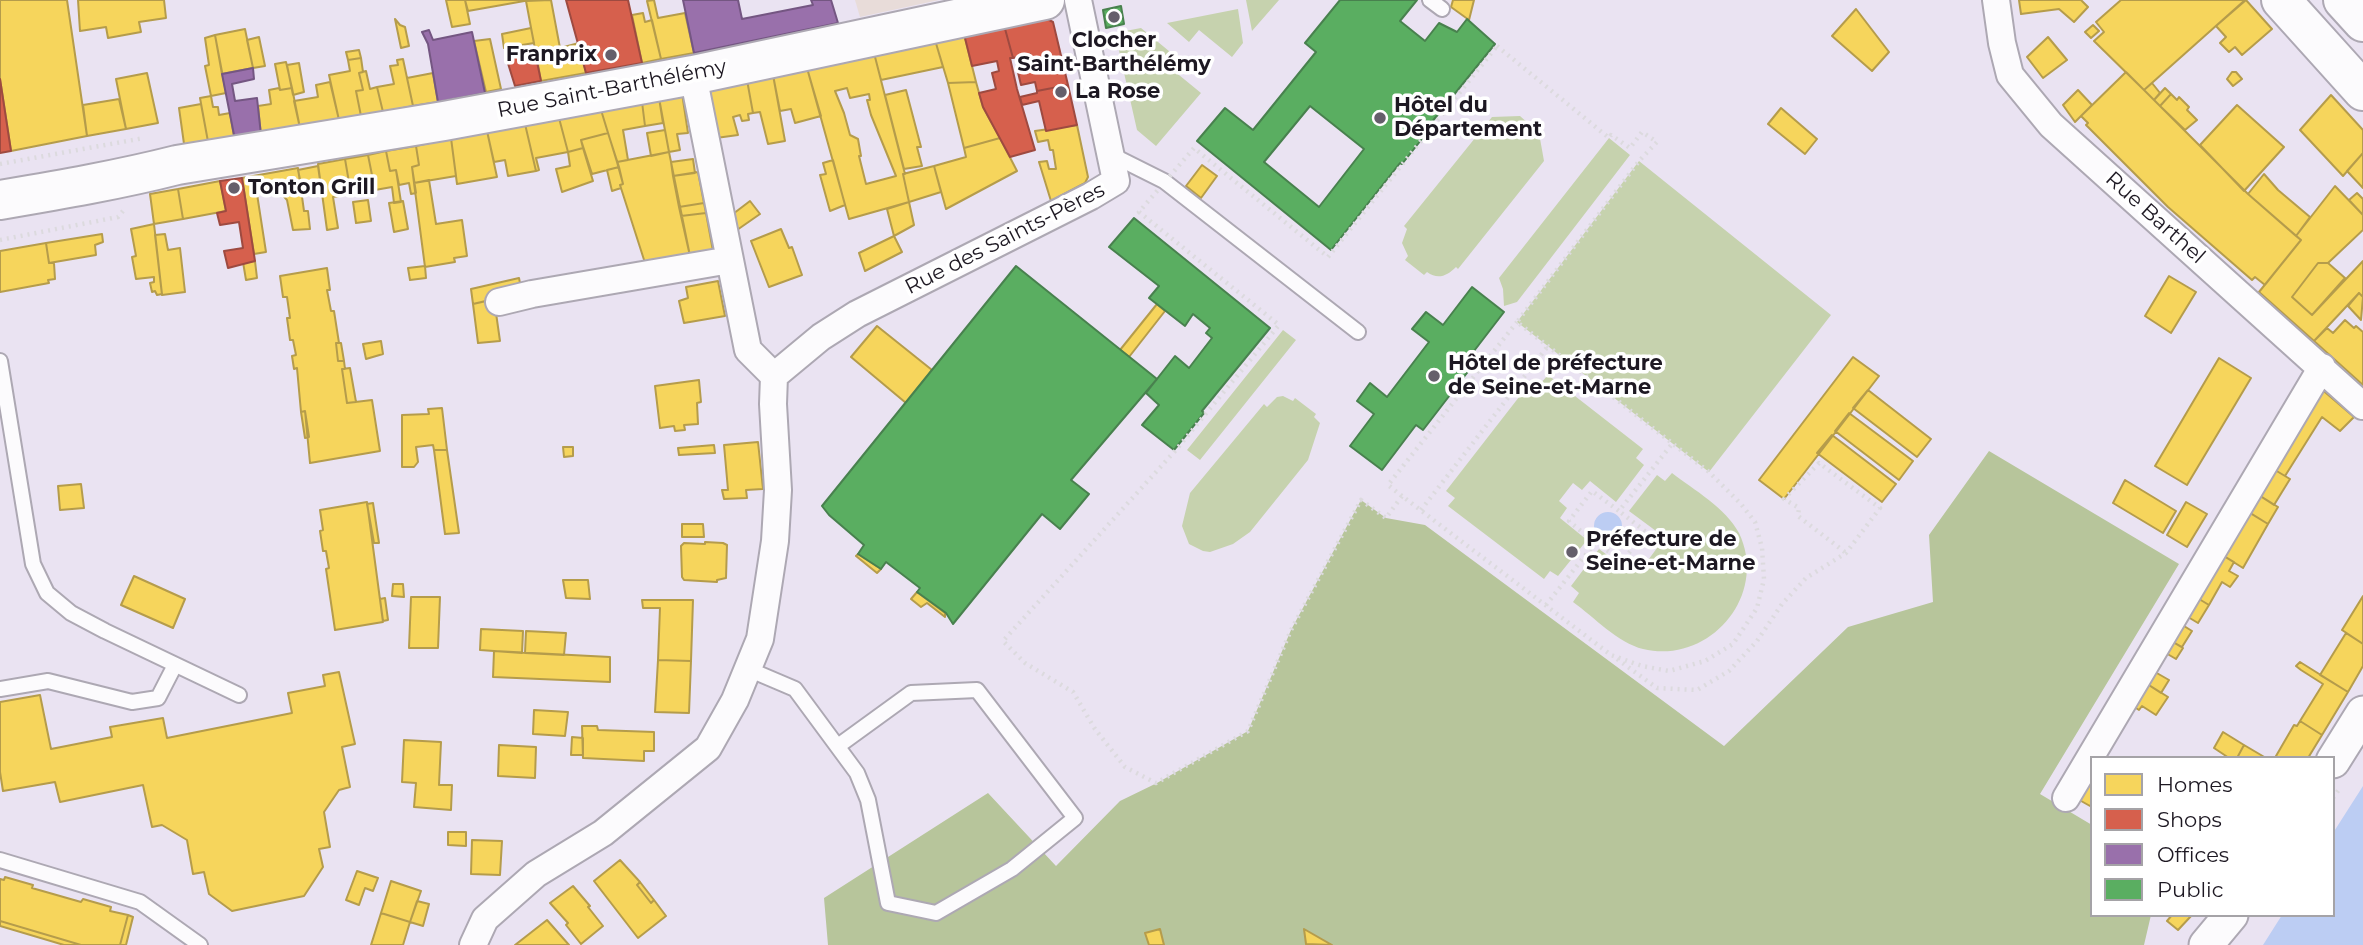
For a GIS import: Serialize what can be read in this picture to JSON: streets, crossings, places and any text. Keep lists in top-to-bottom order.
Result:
{
  "streets": {
    "main road": ["Rue Saint-Barthélémy"],
    "street": ["Rue Barthel", "Rue des Saints-Pères"]
  },
  "places": [
    "Clocher Saint-Barthélémy",
    "Franprix",
    "La Rose",
    "Hôtel du Département",
    "Tonton Grill",
    "Hôtel de préfecture de Seine-et-Marne",
    "Préfecture de Seine-et-Marne"
  ],
  "legend": [
    "Homes",
    "Shops",
    "Offices",
    "Public"
  ]
}
